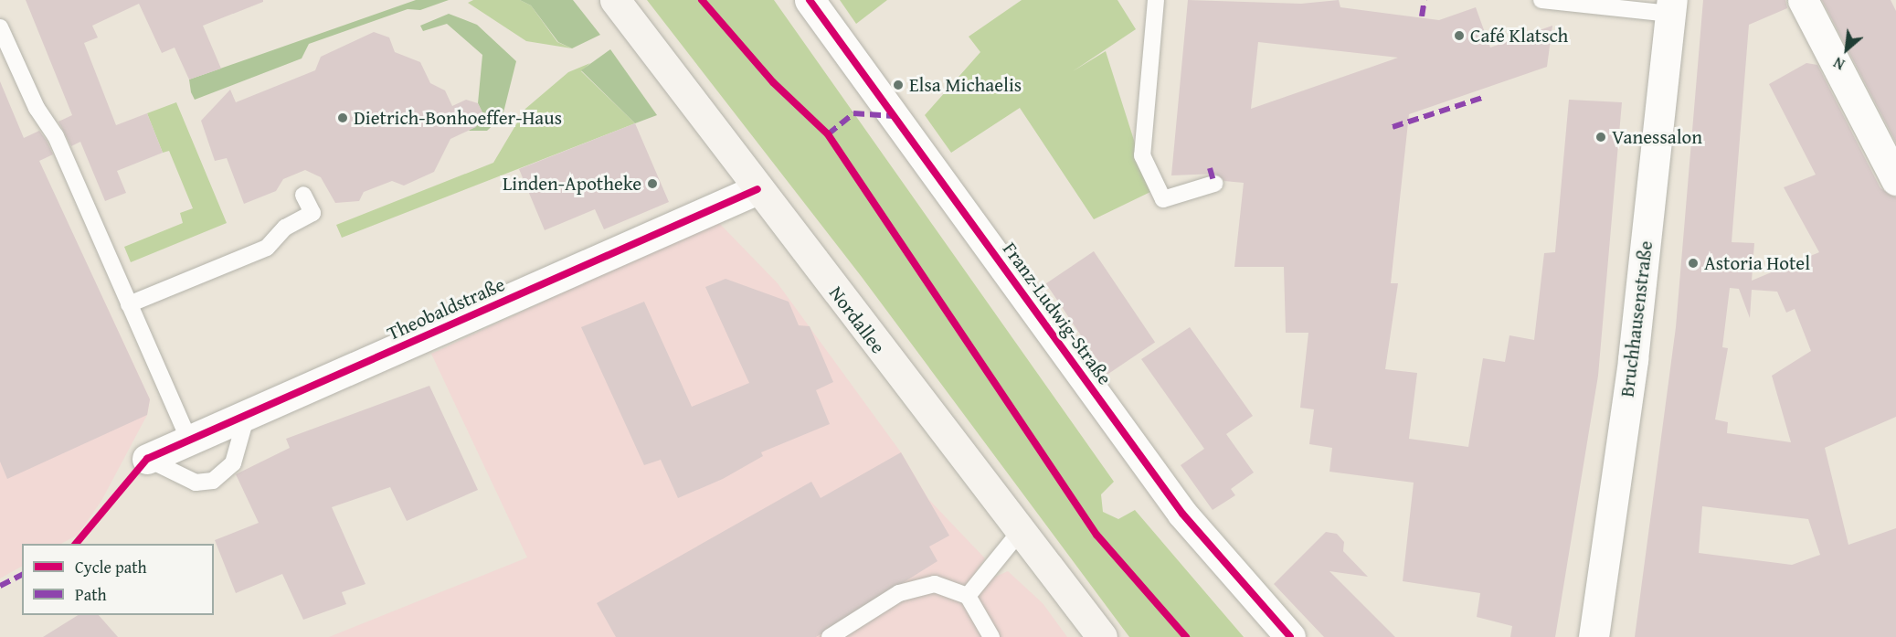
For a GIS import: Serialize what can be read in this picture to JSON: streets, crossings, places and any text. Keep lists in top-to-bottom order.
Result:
{
  "streets": {
    "main road": ["Nordallee"],
    "street": ["Theobaldstraße", "Franz-Ludwig-Straße", "Bruchhausenstraße"]
  },
  "crossings": [
    ["Theobaldstraße", "Nordallee"]
  ],
  "places": [
    "Café Klatsch",
    "Elsa Michaelis",
    "Dietrich-Bonhoeffer-Haus",
    "Vanessalon",
    "Linden-Apotheke",
    "Astoria Hotel"
  ],
  "legend": ["Cycle path", "Path"],
  "north": "bottom left"
}
